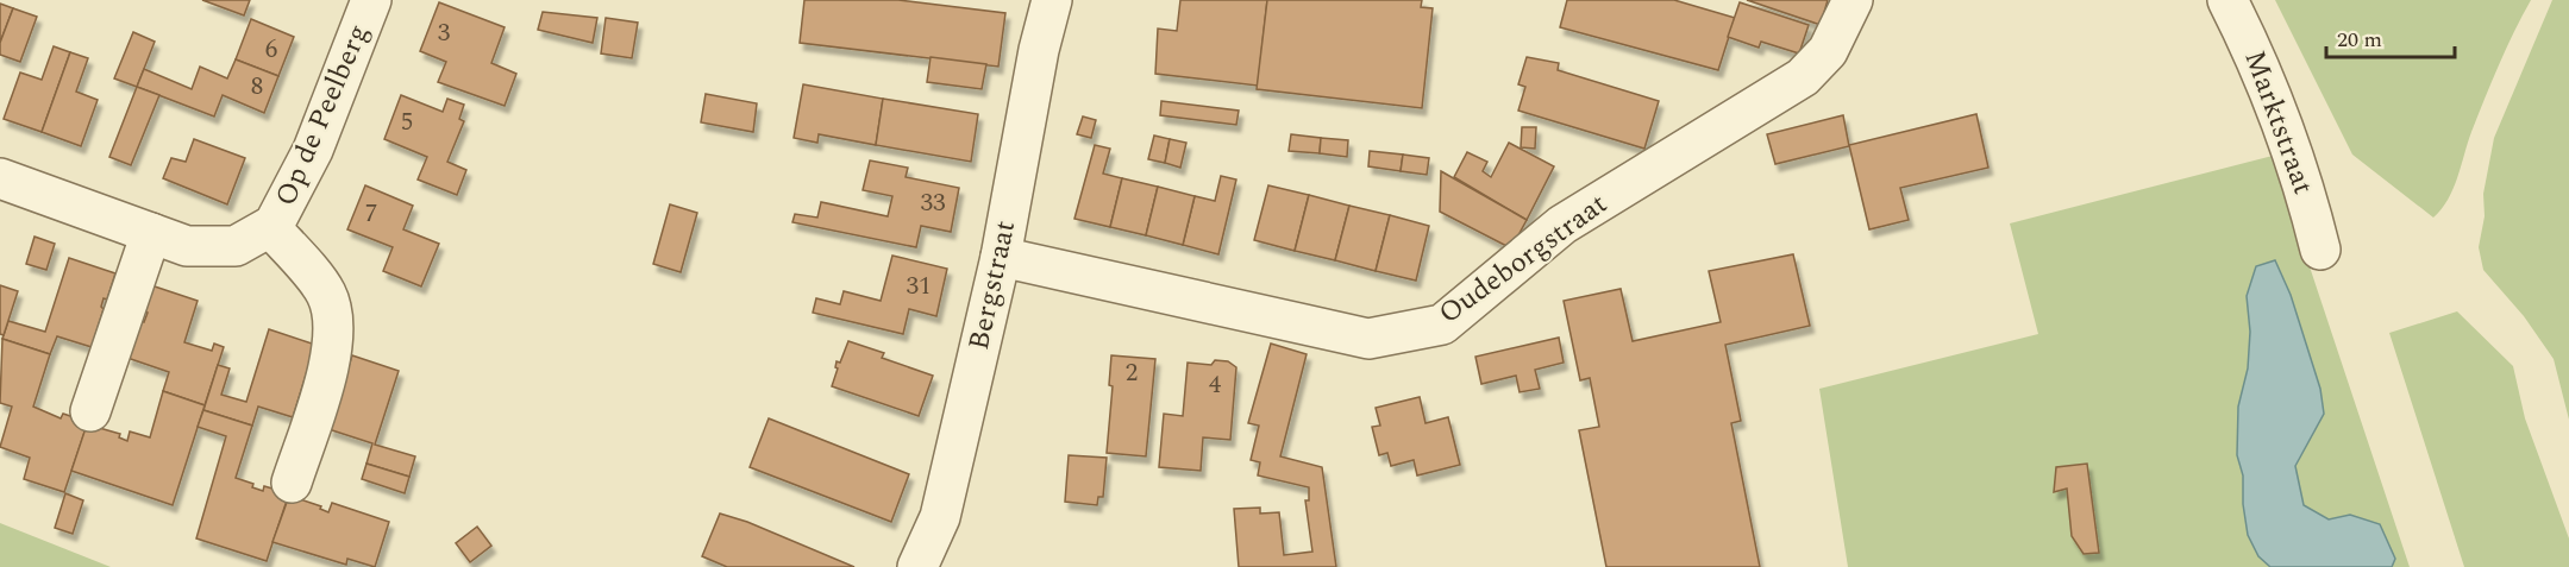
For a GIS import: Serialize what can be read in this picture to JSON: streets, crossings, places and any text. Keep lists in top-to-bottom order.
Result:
{
  "streets": {
    "street": [
      "Op de Peelberg",
      "Marktstraat",
      "Oudeborgstraat",
      "Bergstraat"
    ]
  },
  "crossings": [
    ["Oudeborgstraat", "Bergstraat"]
  ],
  "house_numbers": [
    "3",
    "6",
    "8",
    "5",
    "33",
    "7",
    "31",
    "2",
    "4"
  ],
  "scale_bar": "20 m"
}
